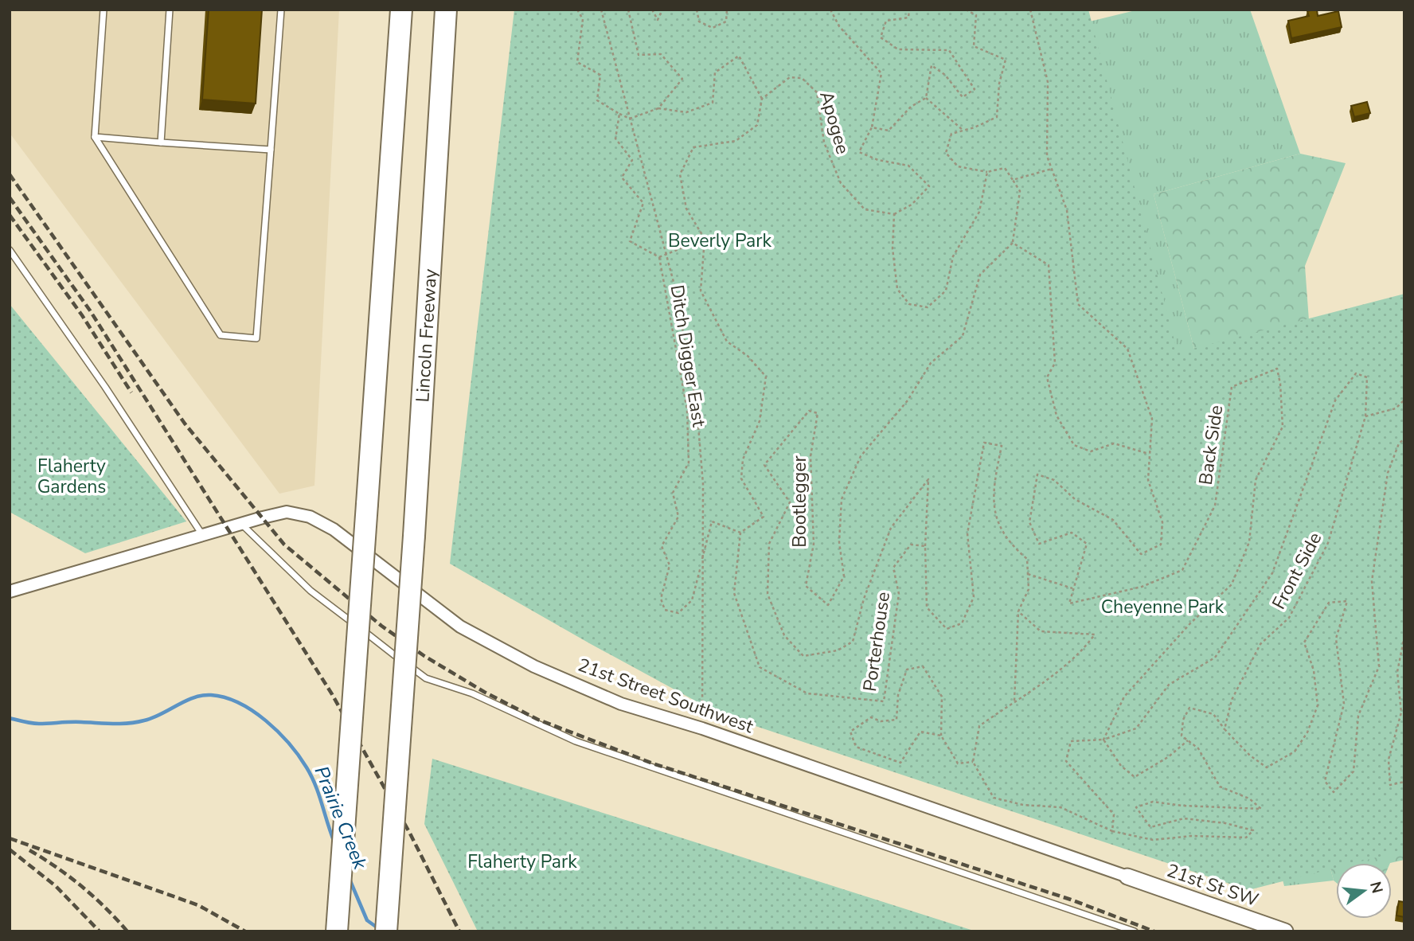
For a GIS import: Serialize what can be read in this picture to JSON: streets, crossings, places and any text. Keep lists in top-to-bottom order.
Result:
{
  "streets": {
    "highway": ["Lincoln Freeway"],
    "street": ["21st Street Southwest", "21st St SW"],
    "path": [
      "Apogee",
      "Ditch Digger East",
      "Back Side",
      "Bootlegger",
      "Front Side",
      "Porterhouse"
    ]
  },
  "crossings": [
    ["Bootlegger", "Porterhouse"],
    ["21st Street Southwest", "21st St SW"]
  ],
  "water": ["Prairie Creek"],
  "parks": [
    "Beverly Park",
    "Flaherty Gardens",
    "Cheyenne Park",
    "Flaherty Park"
  ],
  "north": "right"
}
